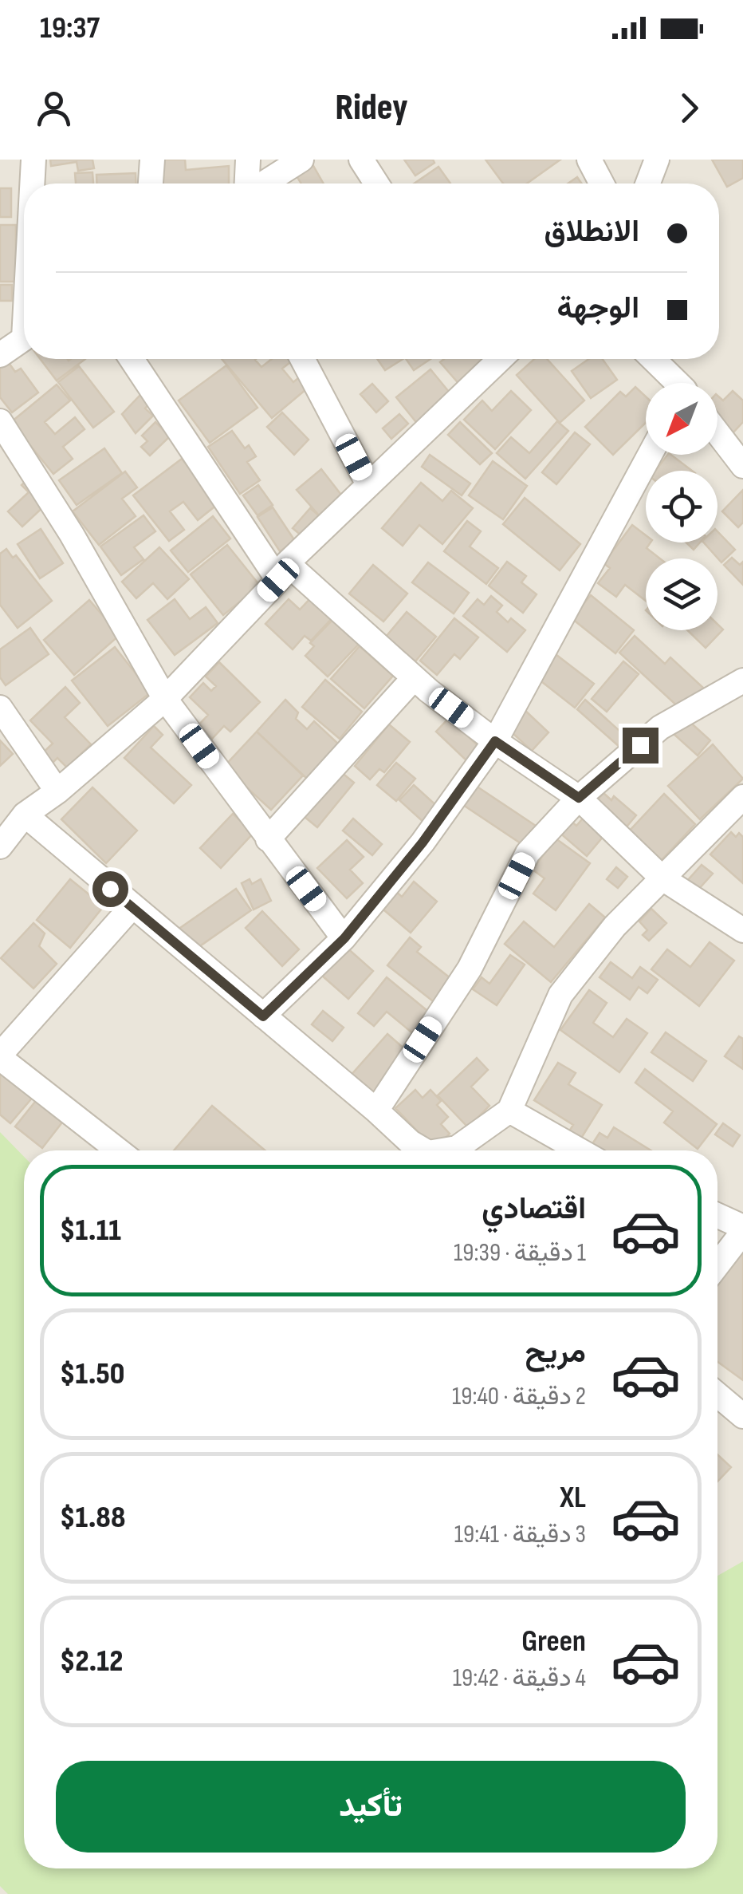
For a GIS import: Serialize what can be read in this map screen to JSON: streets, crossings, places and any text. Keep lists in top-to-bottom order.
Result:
{
  "north": "bottom left",
  "page": {
    "status": "19:37",
    "header": "Ridey",
    "banner": ["الانطلاق", "الوجهة"],
    "list": [
      {
        "name": "اقتصادي",
        "note": "1 دقيقة · 19:39",
        "value": "$1.11"
      },
      {
        "name": "مريح",
        "note": "2 دقيقة · 19:40",
        "value": "$1.50"
      },
      {
        "name": "XL",
        "note": "3 دقيقة · 19:41",
        "value": "$1.88"
      },
      {
        "name": "Green",
        "note": "4 دقيقة · 19:42",
        "value": "$2.12"
      }
    ],
    "buttons": "تأكيد"
  }
}
